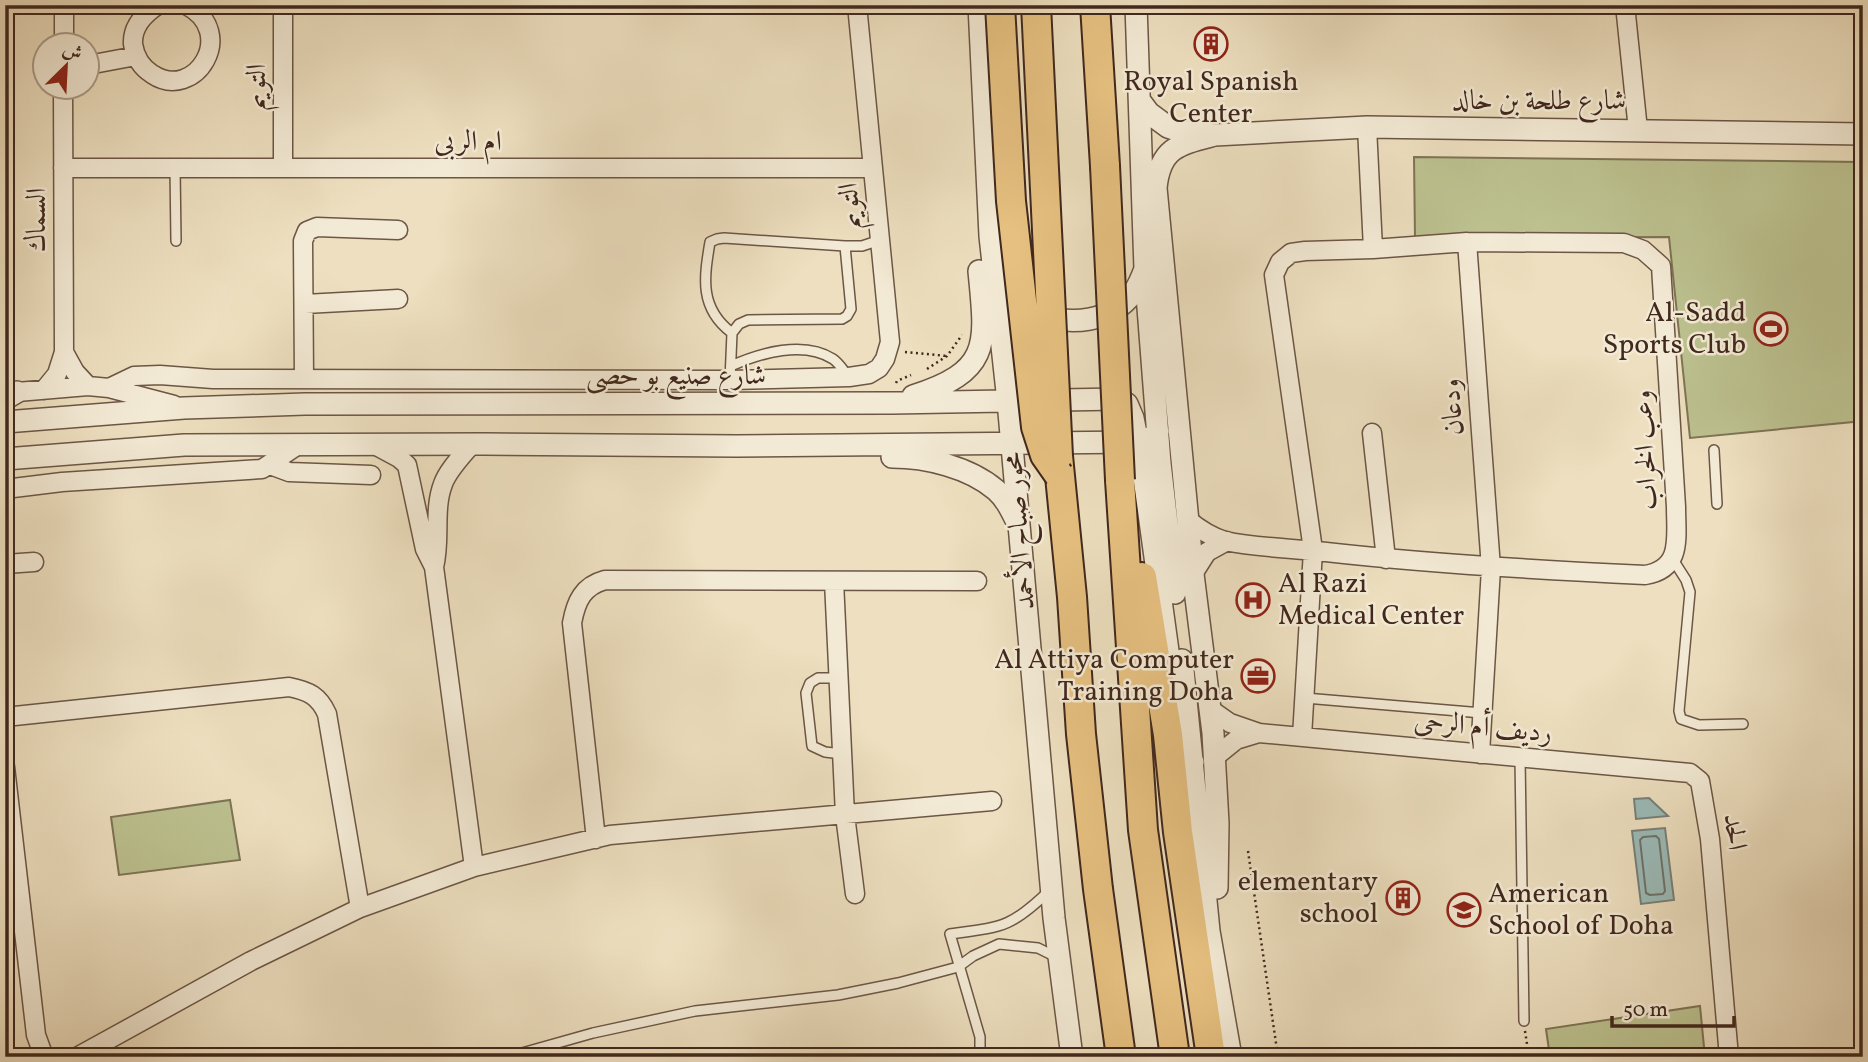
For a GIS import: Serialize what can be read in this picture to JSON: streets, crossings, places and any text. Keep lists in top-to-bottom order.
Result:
{
  "streets": {
    "highway": ["محور صباح الأحمد"],
    "street": [
      "التويم",
      "شارع طلحة بن خالد",
      "ام الربى",
      "السماك",
      "شارع صنيع بو حصى",
      "ودعان",
      "وعب الخراب",
      "رديف أم الرحى",
      "الحد"
    ]
  },
  "crossings": [
    ["التويم", "ام الربى"],
    ["ام الربى", "السماك"],
    ["السماك", "شارع صنيع بو حصى"],
    ["شارع صنيع بو حصى", "محور صباح الأحمد"],
    ["ودعان", "وعب الخراب"],
    ["ودعان", "رديف أم الرحى"],
    ["وعب الخراب", "رديف أم الرحى"],
    ["رديف أم الرحى", "الحد"]
  ],
  "places": {
    "building": ["Royal Spanish Center", "elementary school"],
    "sports": ["Al-Sadd Sports Club"],
    "hospital": ["Al Razi Medical Center"],
    "office": ["Al Attiya Computer Training Doha"],
    "school or university": ["American School of Doha"]
  },
  "scale_bar": "50 m",
  "north": "top right"
}
